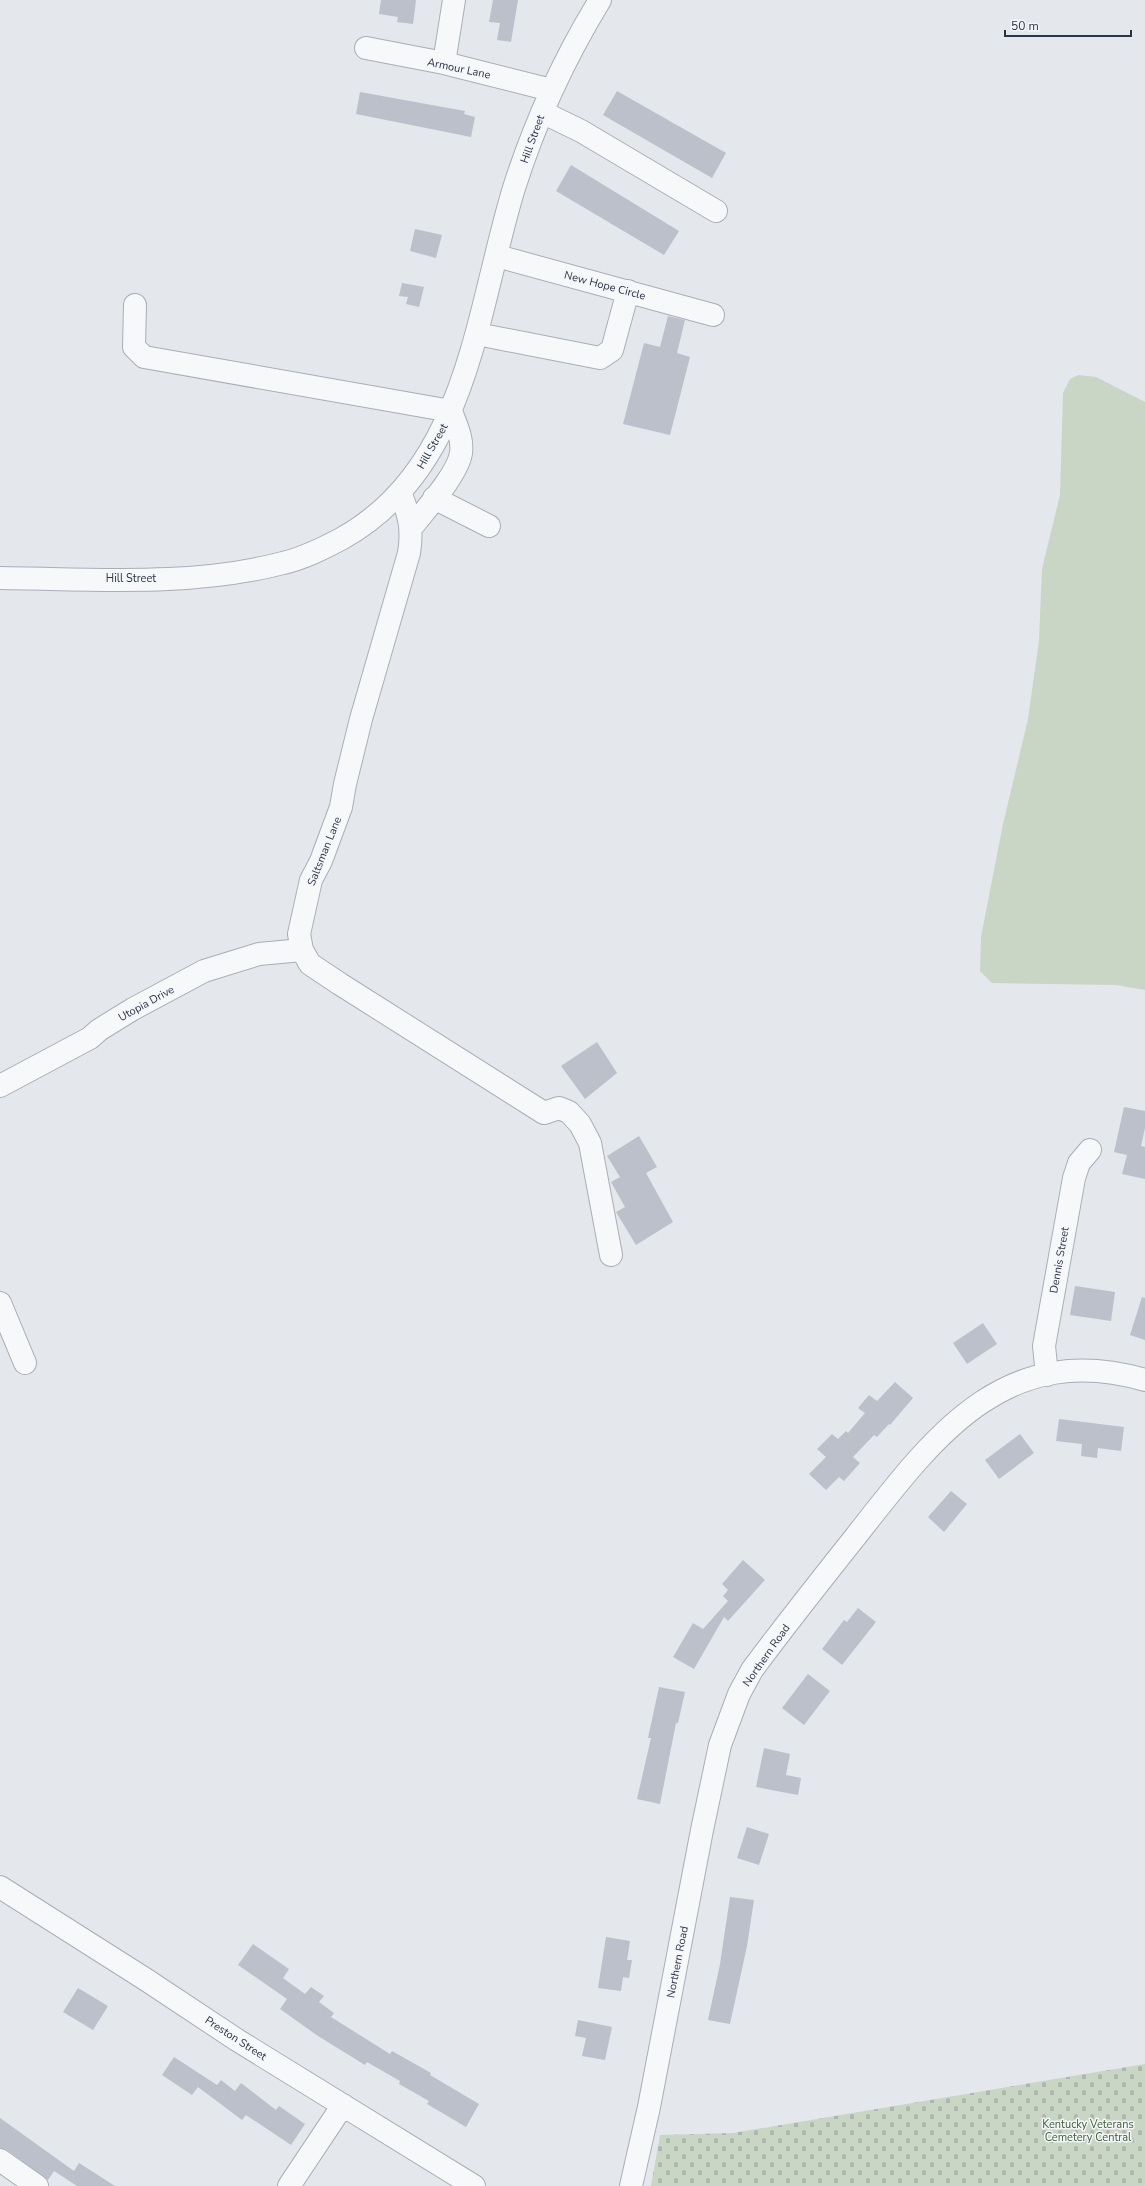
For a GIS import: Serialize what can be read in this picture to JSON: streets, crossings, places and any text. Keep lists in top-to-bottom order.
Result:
{
  "streets": {
    "street": [
      "Armour Lane",
      "Hill Street",
      "New Hope Circle",
      "Saltsman Lane",
      "Utopia Drive",
      "Dennis Street",
      "Northern Road",
      "Preston Street"
    ]
  },
  "crossings": [
    ["Armour Lane", "Hill Street"],
    ["Hill Street", "New Hope Circle"],
    ["Hill Street", "Saltsman Lane"],
    ["Saltsman Lane", "Utopia Drive"],
    ["Dennis Street", "Northern Road"]
  ],
  "parks": ["Kentucky Veterans Cemetery Central"],
  "scale_bar": "50 m"
}
